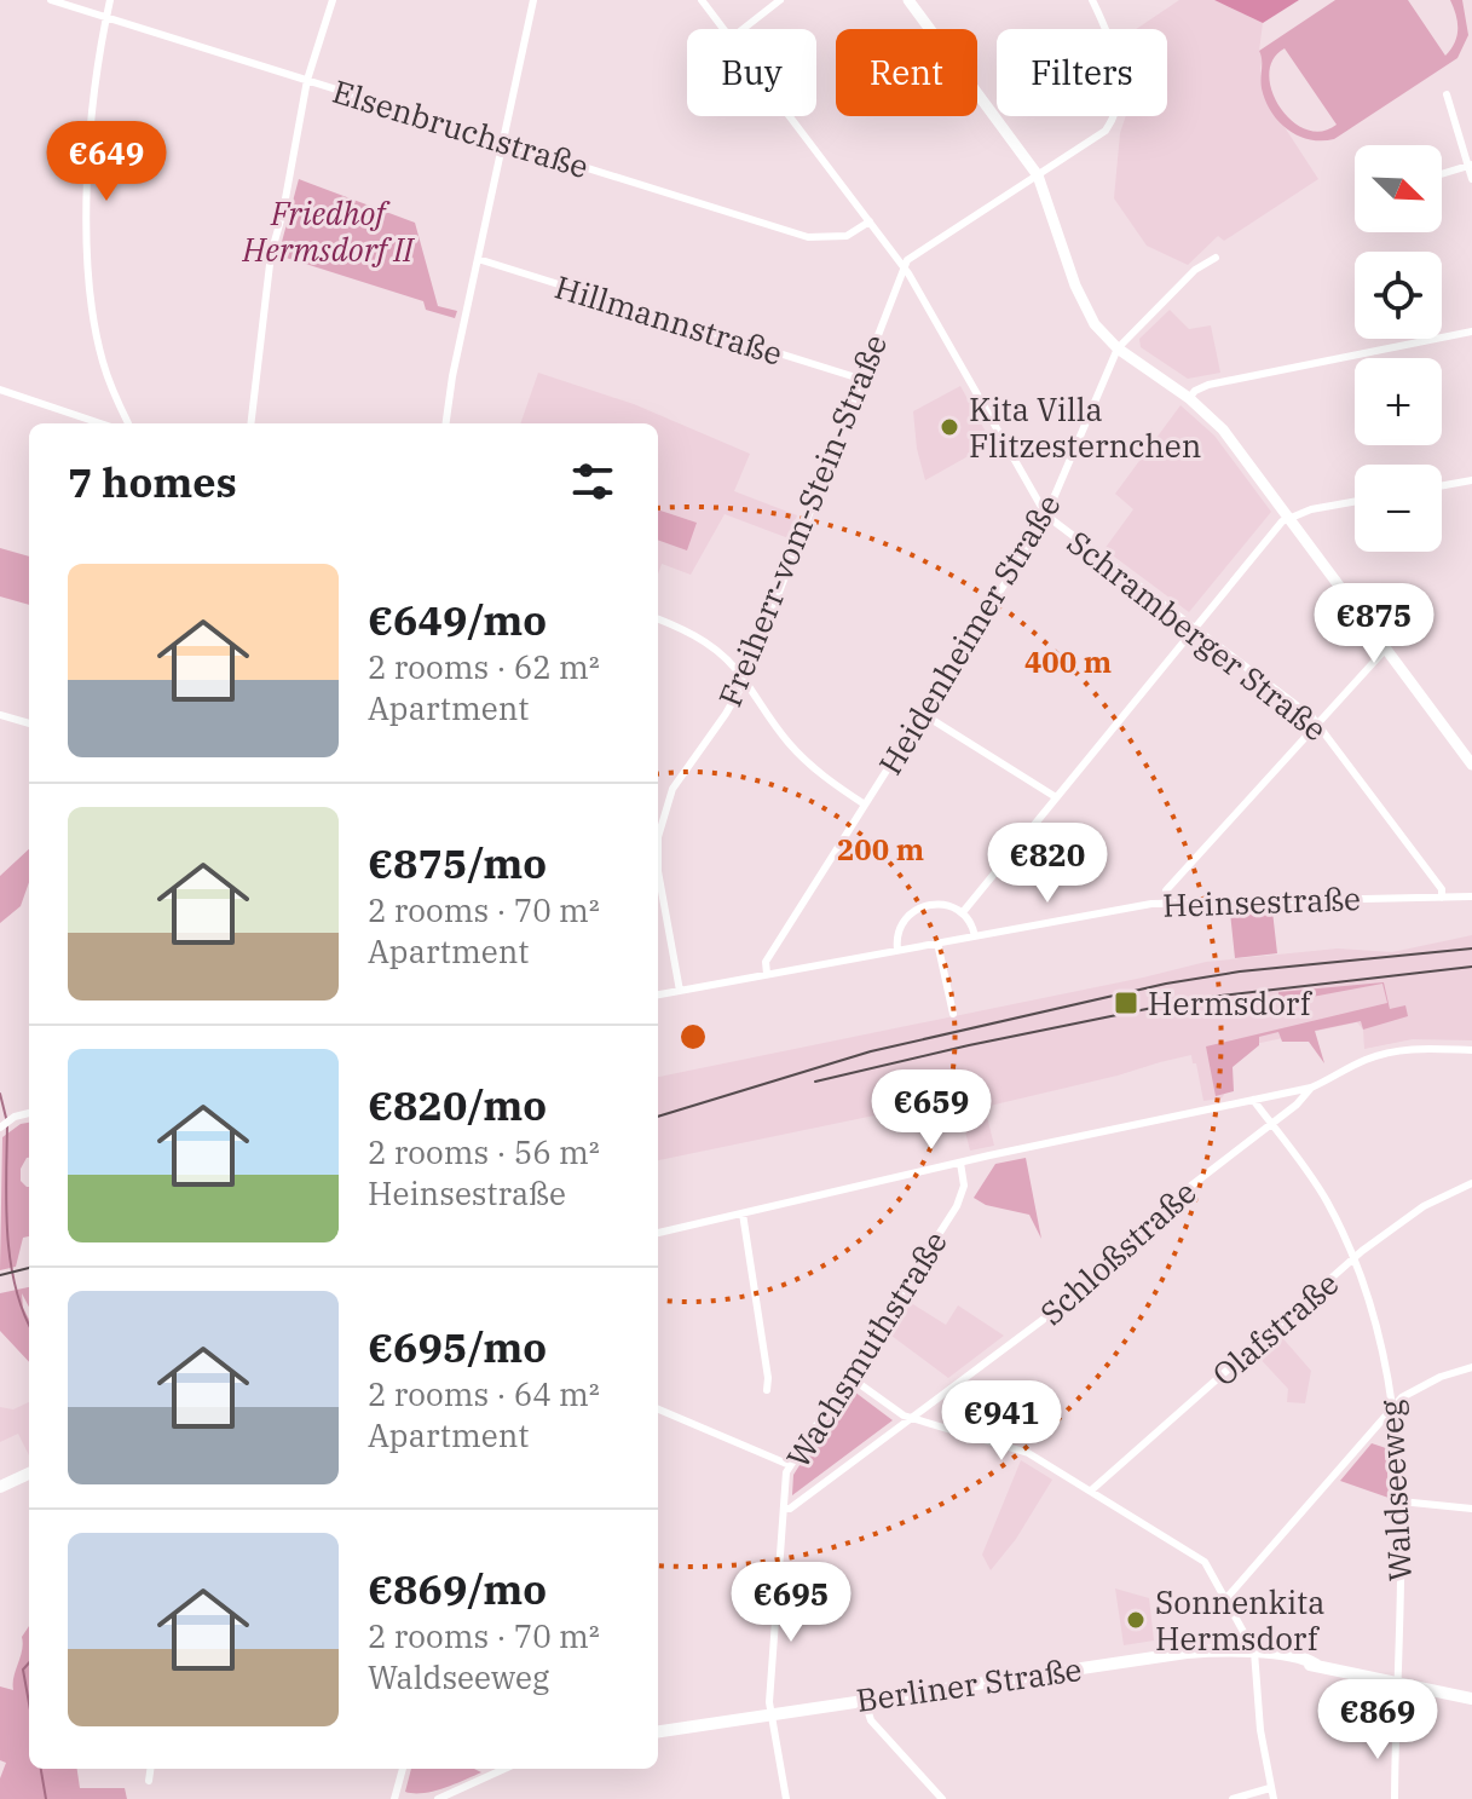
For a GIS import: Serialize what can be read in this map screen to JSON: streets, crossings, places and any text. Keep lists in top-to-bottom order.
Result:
{
  "streets": {
    "main road": ["Berliner Straße"],
    "street": [
      "Elsenbruchstraße",
      "Hillmannstraße",
      "Freiherr-vom-Stein-Straße",
      "Heidenheimer Straße",
      "Schramberger Straße",
      "Heinsestraße",
      "Schloßstraße",
      "Olafstraße",
      "Wachsmuthstraße",
      "Waldseeweg"
    ]
  },
  "crossings": [
    ["Elsenbruchstraße", "Schramberger Straße"],
    ["Hillmannstraße", "Freiherr-vom-Stein-Straße"],
    ["Freiherr-vom-Stein-Straße", "Schramberger Straße"],
    ["Freiherr-vom-Stein-Straße", "Heinsestraße"],
    ["Heidenheimer Straße", "Schramberger Straße"],
    ["Heidenheimer Straße", "Heinsestraße"],
    ["Schramberger Straße", "Heinsestraße"],
    ["Schloßstraße", "Wachsmuthstraße"],
    ["Schloßstraße", "Waldseeweg"],
    ["Olafstraße", "Waldseeweg"],
    ["Wachsmuthstraße", "Berliner Straße"],
    ["Waldseeweg", "Berliner Straße"]
  ],
  "parks": ["Friedhof Hermsdorf II"],
  "places": {
    "other": ["Kita Villa Flitzesternchen", "Sonnenkita Hermsdorf"],
    "transit": ["Hermsdorf"]
  },
  "north": "bottom right",
  "page": {
    "chip": ["Buy", "Rent", "Filters"],
    "price": [
      "€649",
      "€875",
      "€820",
      "€659",
      "€941",
      "€695",
      "€869"
    ],
    "map_buttons": ["+", "−"],
    "heading": "7 homes",
    "list": [
      {
        "name": "€649/mo",
        "note": "2 rooms · 62 m² · Apartment"
      },
      {
        "name": "€875/mo",
        "note": "2 rooms · 70 m² · Apartment"
      },
      {
        "name": "€820/mo",
        "note": "2 rooms · 56 m² · Heinsestraße"
      },
      {
        "name": "€695/mo",
        "note": "2 rooms · 64 m² · Apartment"
      },
      {
        "name": "€869/mo",
        "note": "2 rooms · 70 m² · Waldseeweg"
      }
    ]
  },
  "rings": ["400 m", "200 m"]
}
